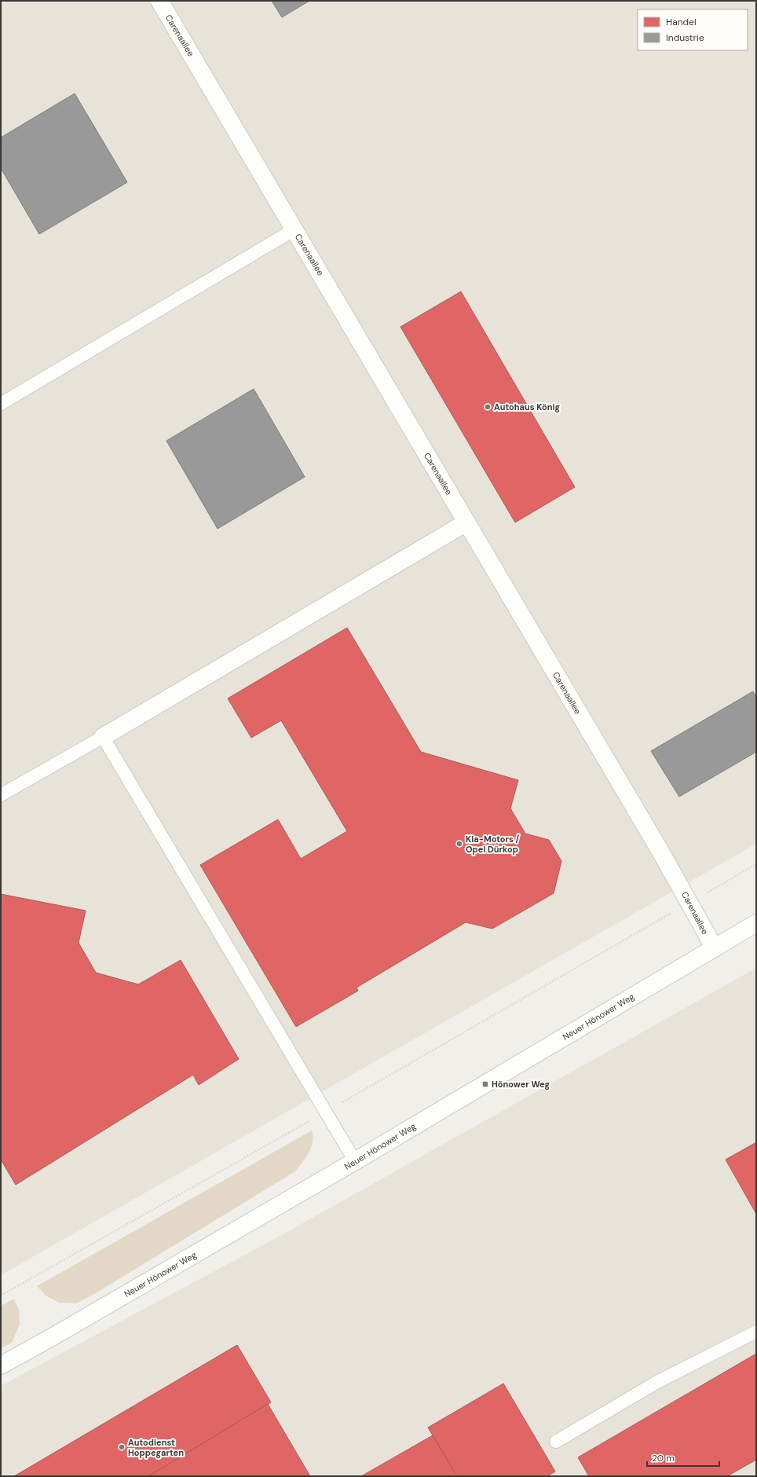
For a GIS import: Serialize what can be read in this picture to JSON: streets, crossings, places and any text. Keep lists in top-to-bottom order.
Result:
{
  "streets": {
    "street": ["Carenaallee", "Neuer Hönower Weg"]
  },
  "crossings": [
    ["Carenaallee", "Neuer Hönower Weg"]
  ],
  "places": {
    "other": ["Autohaus König", "Kia-Motors / Opel Dürkop", "Autodienst Hoppegarten"],
    "transit": ["Hönower Weg"]
  },
  "legend": ["Handel", "Industrie"],
  "scale_bar": "20 m"
}
